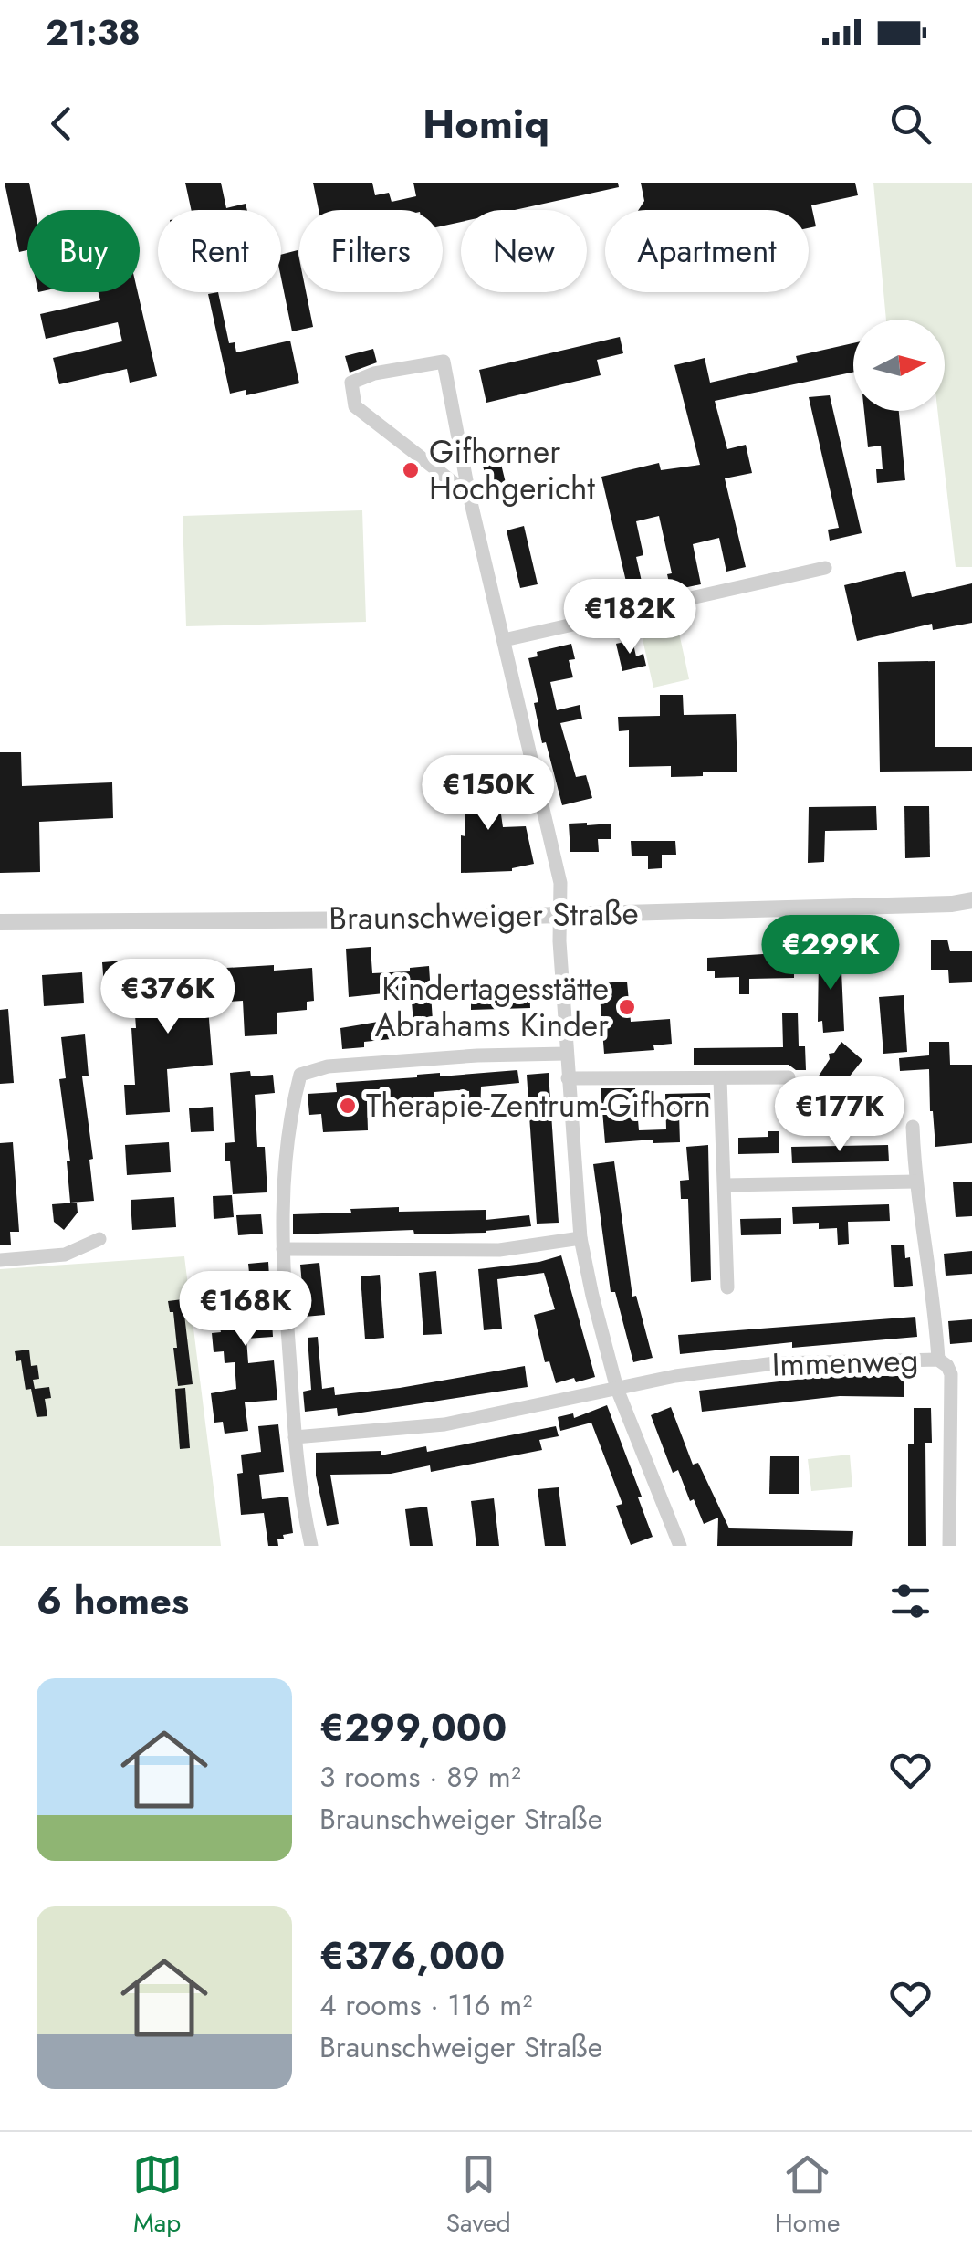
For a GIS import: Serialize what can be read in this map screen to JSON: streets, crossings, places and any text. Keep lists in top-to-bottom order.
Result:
{
  "streets": {
    "street": ["Braunschweiger Straße", "Immenweg"]
  },
  "places": ["Gifhorner Hochgericht", "Kindertagesstätte Abrahams Kinder", "Therapie-Zentrum-Gifhorn"],
  "north": "right",
  "page": {
    "status": "21:38",
    "header": "Homiq",
    "chip": [
      "Buy",
      "Rent",
      "Filters",
      "New",
      "Apartment"
    ],
    "price": [
      "€182K",
      "€150K",
      "€299K",
      "€376K",
      "€177K",
      "€168K"
    ],
    "heading": "6 homes",
    "list": [
      {
        "name": "€299,000",
        "note": "3 rooms · 89 m² · Braunschweiger Straße"
      },
      {
        "name": "€376,000",
        "note": "4 rooms · 116 m² · Braunschweiger Straße"
      }
    ],
    "tabs": ["Map", "Saved", "Home"]
  }
}
